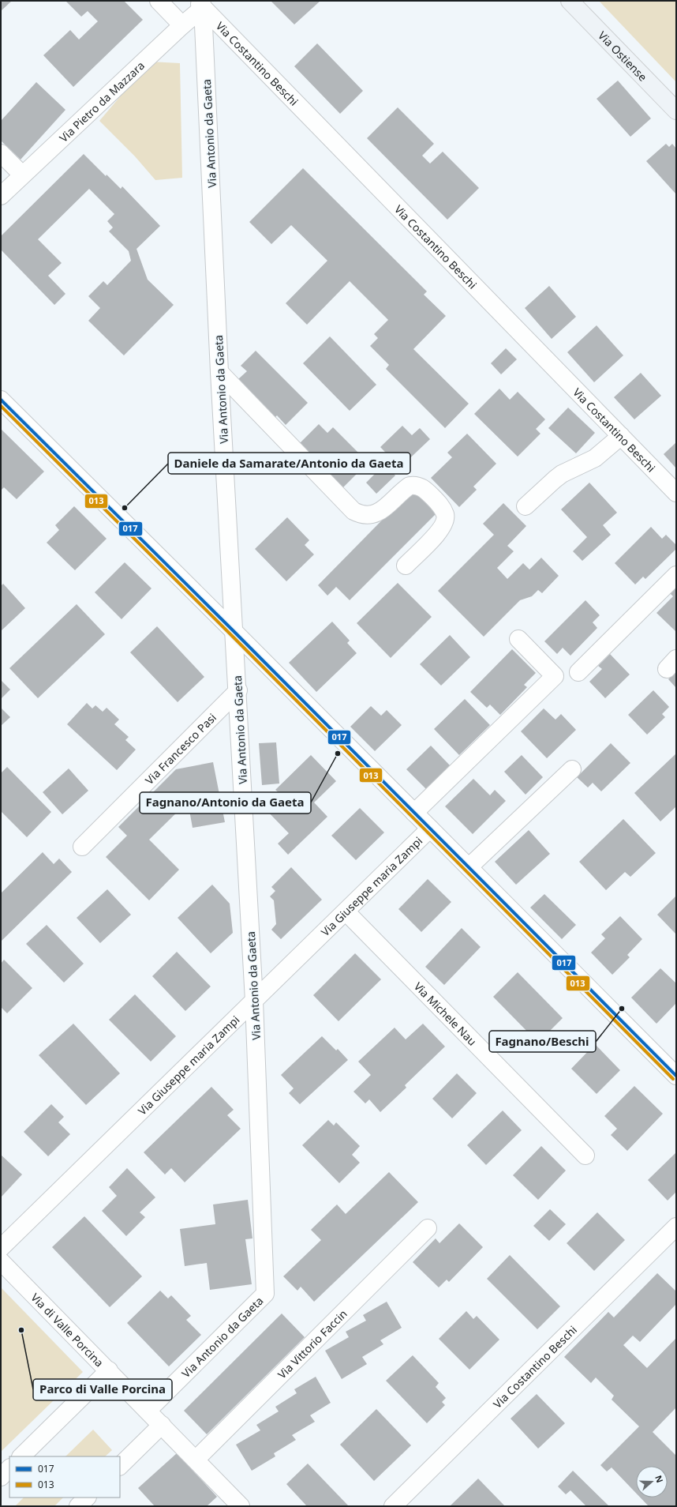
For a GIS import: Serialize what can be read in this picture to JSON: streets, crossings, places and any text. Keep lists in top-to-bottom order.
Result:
{
  "streets": {
    "main road": ["Via Ostiense"],
    "street": [
      "Via Costantino Beschi",
      "Via Pietro da Mazzara",
      "Via Antonio da Gaeta",
      "Via Francesco Pasi",
      "Via Giuseppe maria Zampi",
      "Via Michele Nau",
      "Via di Valle Porcina",
      "Via Vittorio Faccin"
    ]
  },
  "crossings": [
    ["Via Costantino Beschi", "Via Pietro da Mazzara"],
    ["Via Costantino Beschi", "Via Antonio da Gaeta"],
    ["Via Pietro da Mazzara", "Via Antonio da Gaeta"],
    ["Via Antonio da Gaeta", "Via Francesco Pasi"],
    ["Via Antonio da Gaeta", "Via Giuseppe maria Zampi"],
    ["Via Antonio da Gaeta", "Via di Valle Porcina"],
    ["Via Giuseppe maria Zampi", "Via Michele Nau"],
    ["Via di Valle Porcina", "Via Vittorio Faccin"]
  ],
  "places": [
    "Daniele da Samarate/Antonio da Gaeta",
    "Fagnano/Antonio da Gaeta",
    "Fagnano/Beschi",
    "Parco di Valle Porcina"
  ],
  "lines": ["transit line 017", "transit line 013"],
  "legend": ["017", "013"],
  "north": "right"
}
